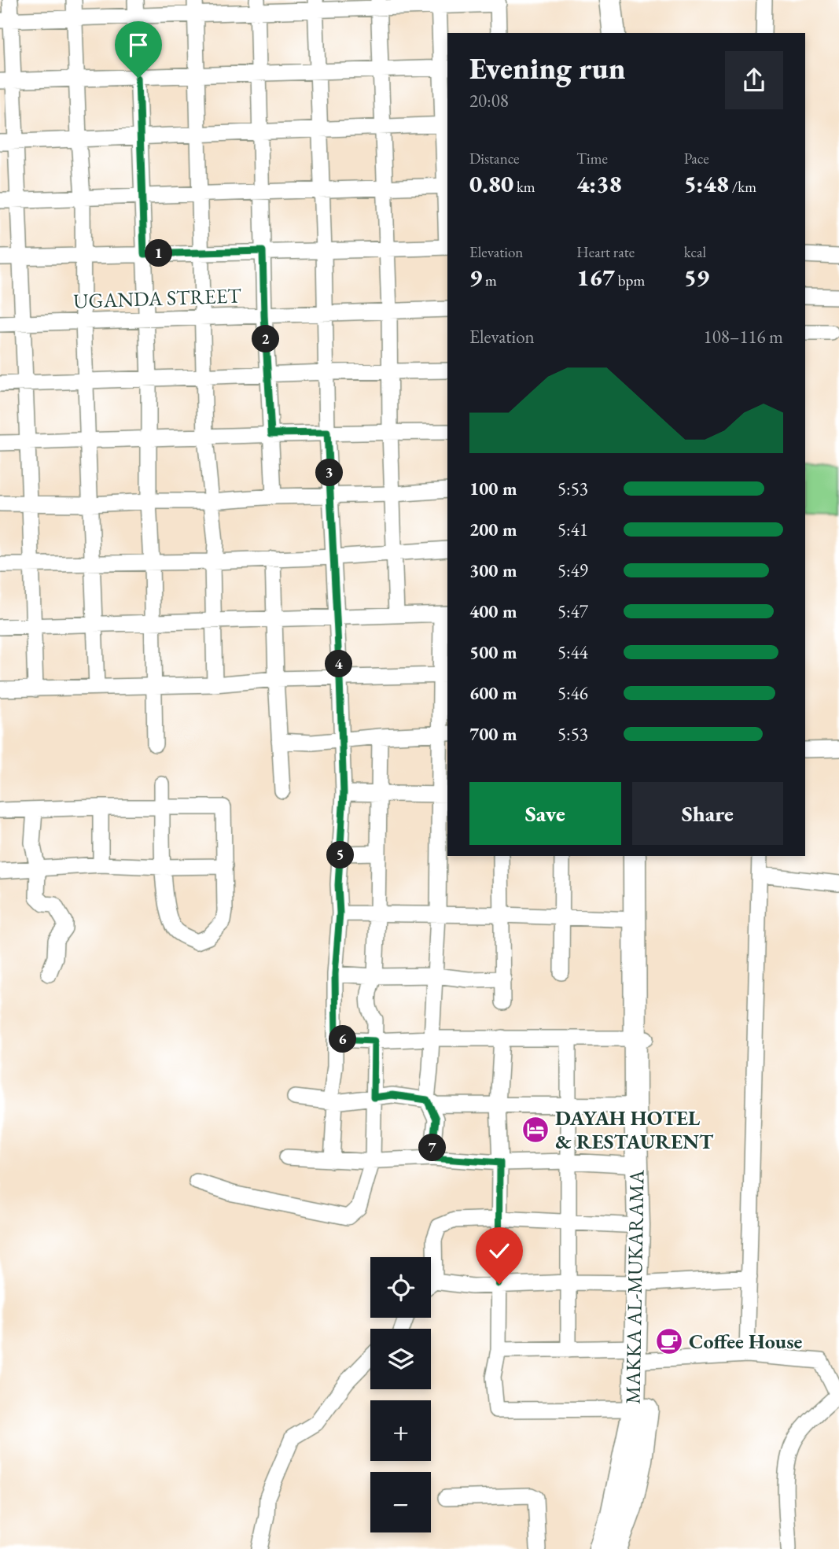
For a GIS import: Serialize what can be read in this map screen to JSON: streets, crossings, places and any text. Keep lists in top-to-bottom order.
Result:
{
  "streets": {
    "highway": ["MAKKA AL-MUKARAMA"],
    "street": ["UGANDA STREET"]
  },
  "places": {
    "hotel": ["DAYAH HOTEL & RESTAURENT"],
    "cafe": ["Coffee House"]
  },
  "page": {
    "heading": ["Evening run", "20:08"],
    "stats": [
      ["Distance", "0.80 km"],
      ["Time", "4:38"],
      ["Pace", "5:48 /km"],
      ["Elevation", "9 m"],
      ["Heart rate", "167 bpm"],
      ["kcal", "59"]
    ],
    "pins": [
      "1",
      "2",
      "3",
      "4",
      "5",
      "6",
      "7"
    ],
    "chart": ["Elevation", "108–116 m"],
    "list": [
      {
        "name": "100 m",
        "note": "5:53"
      },
      {
        "name": "200 m",
        "note": "5:41"
      },
      {
        "name": "300 m",
        "note": "5:49"
      },
      {
        "name": "400 m",
        "note": "5:47"
      },
      {
        "name": "500 m",
        "note": "5:44"
      },
      {
        "name": "600 m",
        "note": "5:46"
      },
      {
        "name": "700 m",
        "note": "5:53"
      }
    ],
    "buttons": ["Save", "Share"],
    "map_buttons": ["+", "−"]
  }
}
